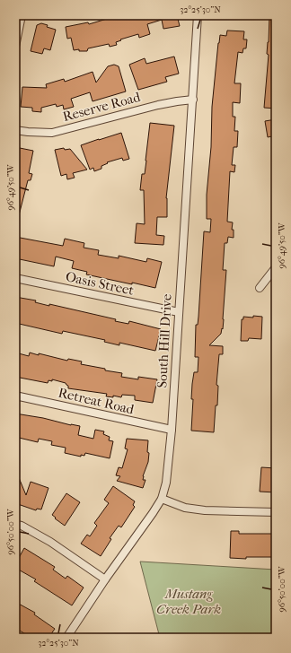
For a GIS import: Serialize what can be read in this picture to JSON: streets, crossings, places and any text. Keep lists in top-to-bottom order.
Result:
{
  "streets": {
    "street": [
      "Reserve Road",
      "Oasis Street",
      "South Hill Drive",
      "Retreat Road"
    ]
  },
  "crossings": [
    ["Reserve Road", "South Hill Drive"],
    ["Oasis Street", "South Hill Drive"],
    ["South Hill Drive", "Retreat Road"]
  ],
  "parks": ["Mustang Creek Park"],
  "coordinates": ["32°25'30\"N", "96°49'50\"W", "96°50'00\"W"]
}
